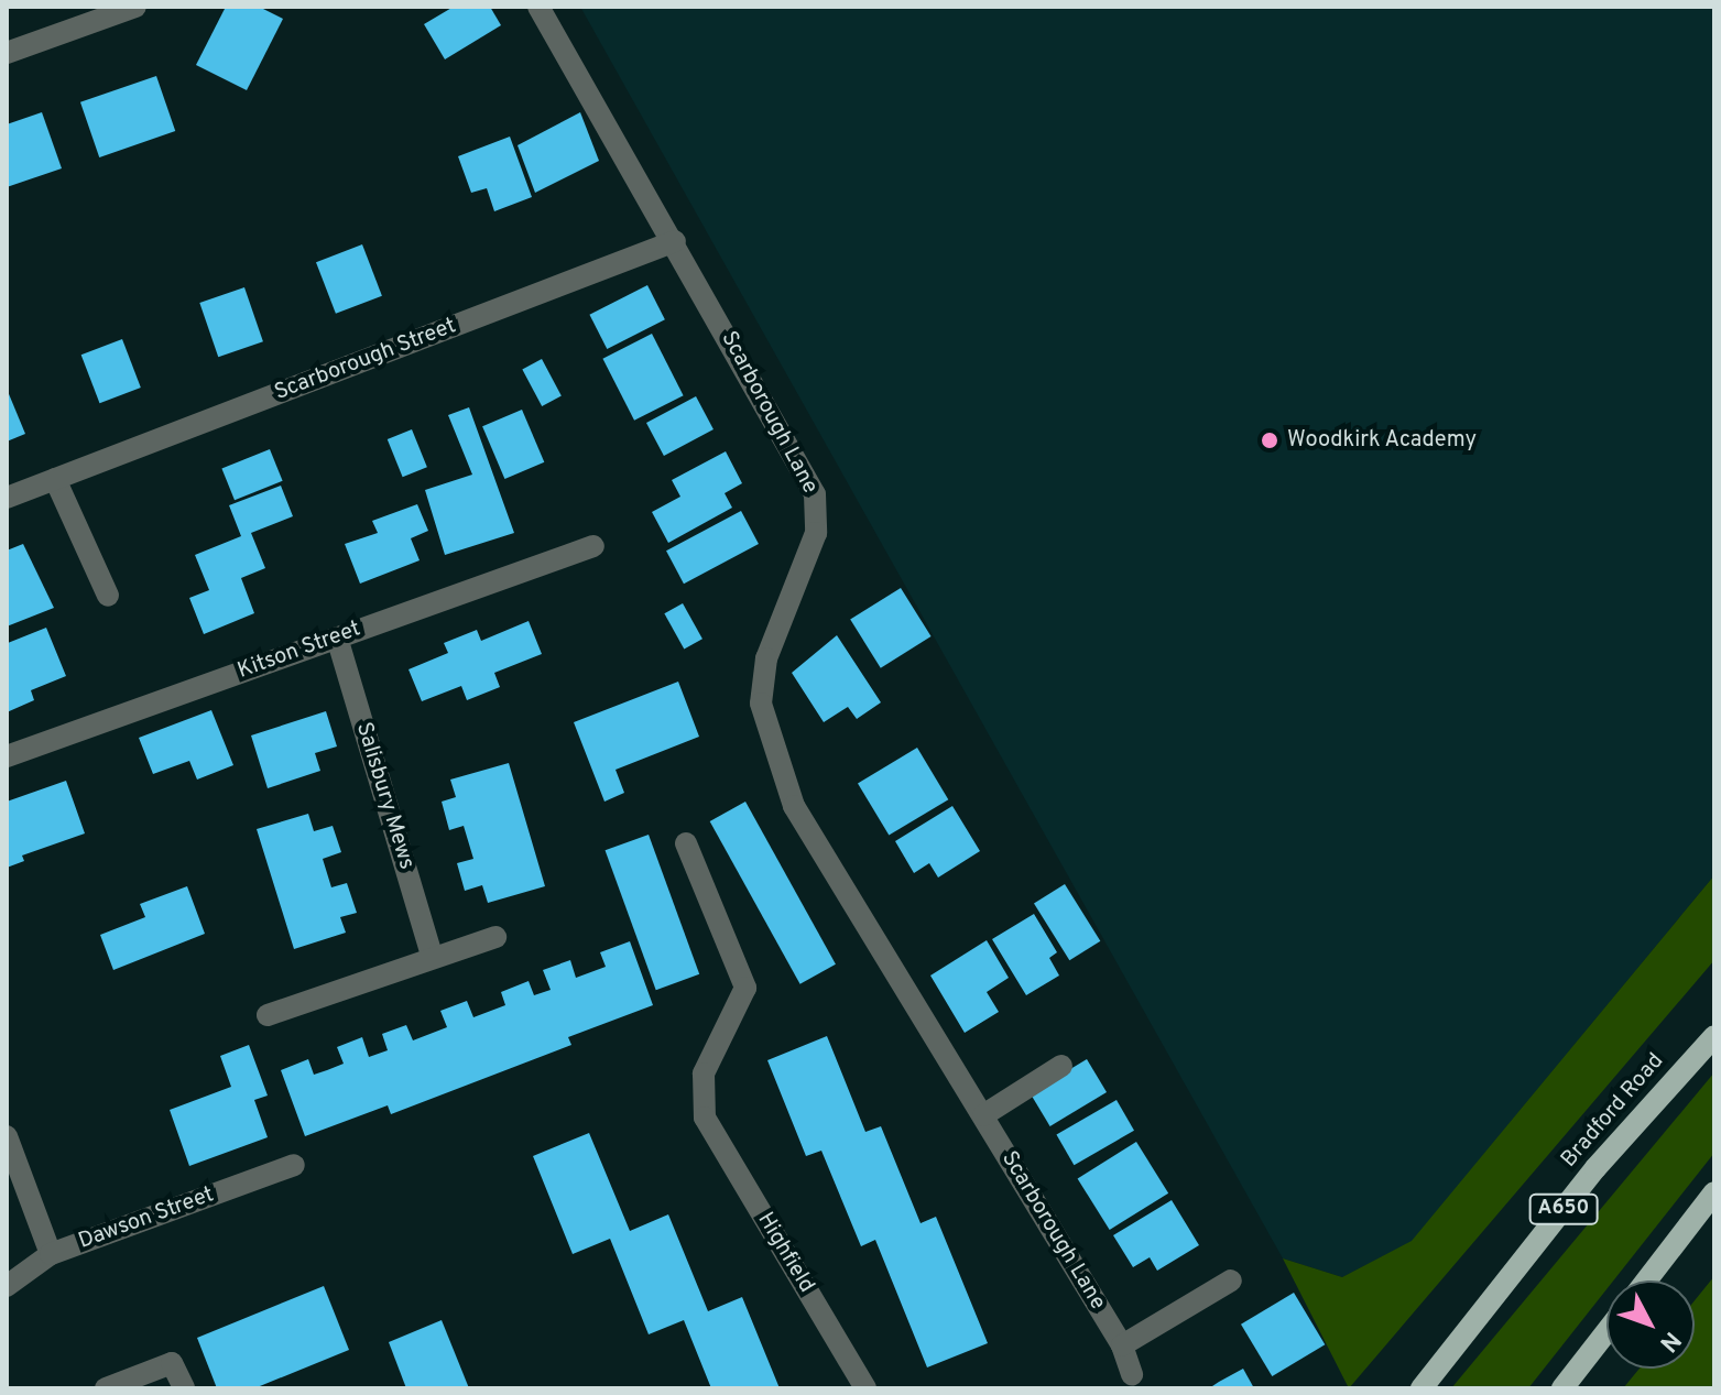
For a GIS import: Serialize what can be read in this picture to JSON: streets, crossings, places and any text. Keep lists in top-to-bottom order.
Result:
{
  "streets": {
    "main road": ["Bradford Road", "A650"],
    "street": [
      "Scarborough Street",
      "Scarborough Lane",
      "Kitson Street",
      "Salisbury Mews",
      "Dawson Street",
      "Highfield"
    ]
  },
  "crossings": [
    ["Scarborough Street", "Scarborough Lane"],
    ["Kitson Street", "Salisbury Mews"]
  ],
  "places": ["Woodkirk Academy"],
  "north": "bottom right"
}
